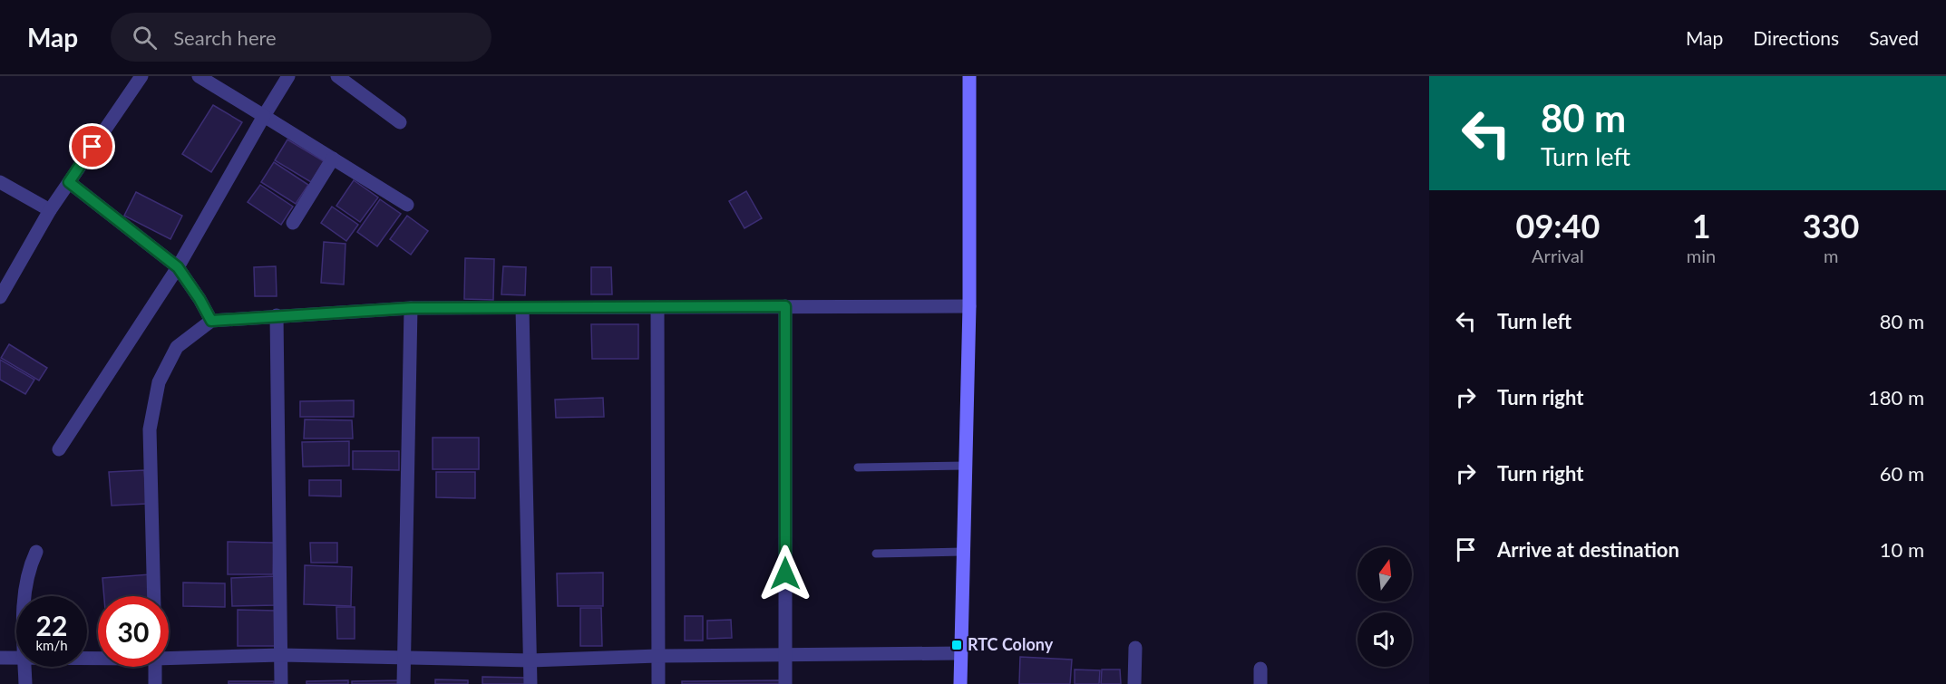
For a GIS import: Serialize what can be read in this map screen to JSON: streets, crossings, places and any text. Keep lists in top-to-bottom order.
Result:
{
  "places": {
    "transit": ["RTC Colony"]
  },
  "north": "top",
  "page": {
    "header": "Map",
    "search": "Search here",
    "nav": ["Map", "Directions", "Saved"],
    "turn": ["80 m", "Turn left"],
    "eta": [
      "09:40",
      "Arrival",
      "1",
      "min",
      "330",
      "m"
    ],
    "list": [
      {
        "name": "Turn left",
        "value": "80 m"
      },
      {
        "name": "Turn right",
        "value": "180 m"
      },
      {
        "name": "Turn right",
        "value": "60 m"
      },
      {
        "name": "Arrive at destination",
        "value": "10 m"
      }
    ],
    "speed": "22 km/h",
    "limit": "30"
  }
}
